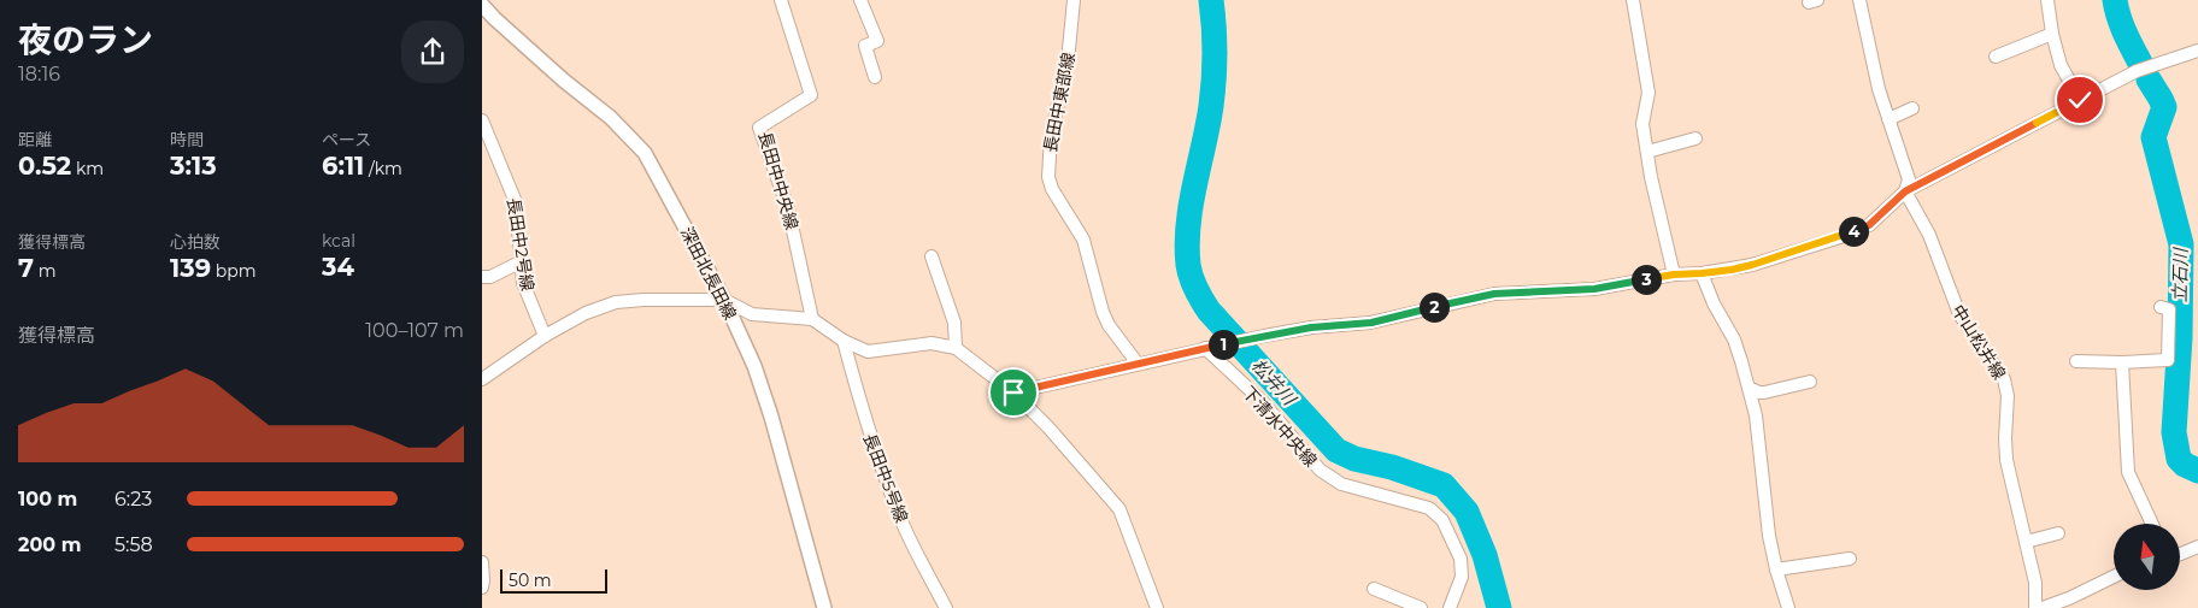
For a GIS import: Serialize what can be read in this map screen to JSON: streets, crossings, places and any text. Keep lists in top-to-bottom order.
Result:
{
  "streets": {
    "street": [
      "長田中東部線",
      "長田中中央線",
      "長田中2号線",
      "深田北長田線",
      "中山松井線",
      "下清水中央線",
      "長田中5号線"
    ]
  },
  "water": ["立石川", "松井川"],
  "scale_bar": "50 m",
  "north": "top",
  "page": {
    "heading": ["夜のラン", "18:16"],
    "stats": [
      ["距離", "0.52 km"],
      ["時間", "3:13"],
      ["ペース", "6:11 /km"],
      ["獲得標高", "7 m"],
      ["心拍数", "139 bpm"],
      ["kcal", "34"]
    ],
    "pins": [
      "4",
      "3",
      "2",
      "1"
    ],
    "chart": ["獲得標高", "100–107 m"],
    "list": [
      {
        "name": "100 m",
        "note": "6:23"
      },
      {
        "name": "200 m",
        "note": "5:58"
      }
    ],
    "scale": "50 m"
  }
}
